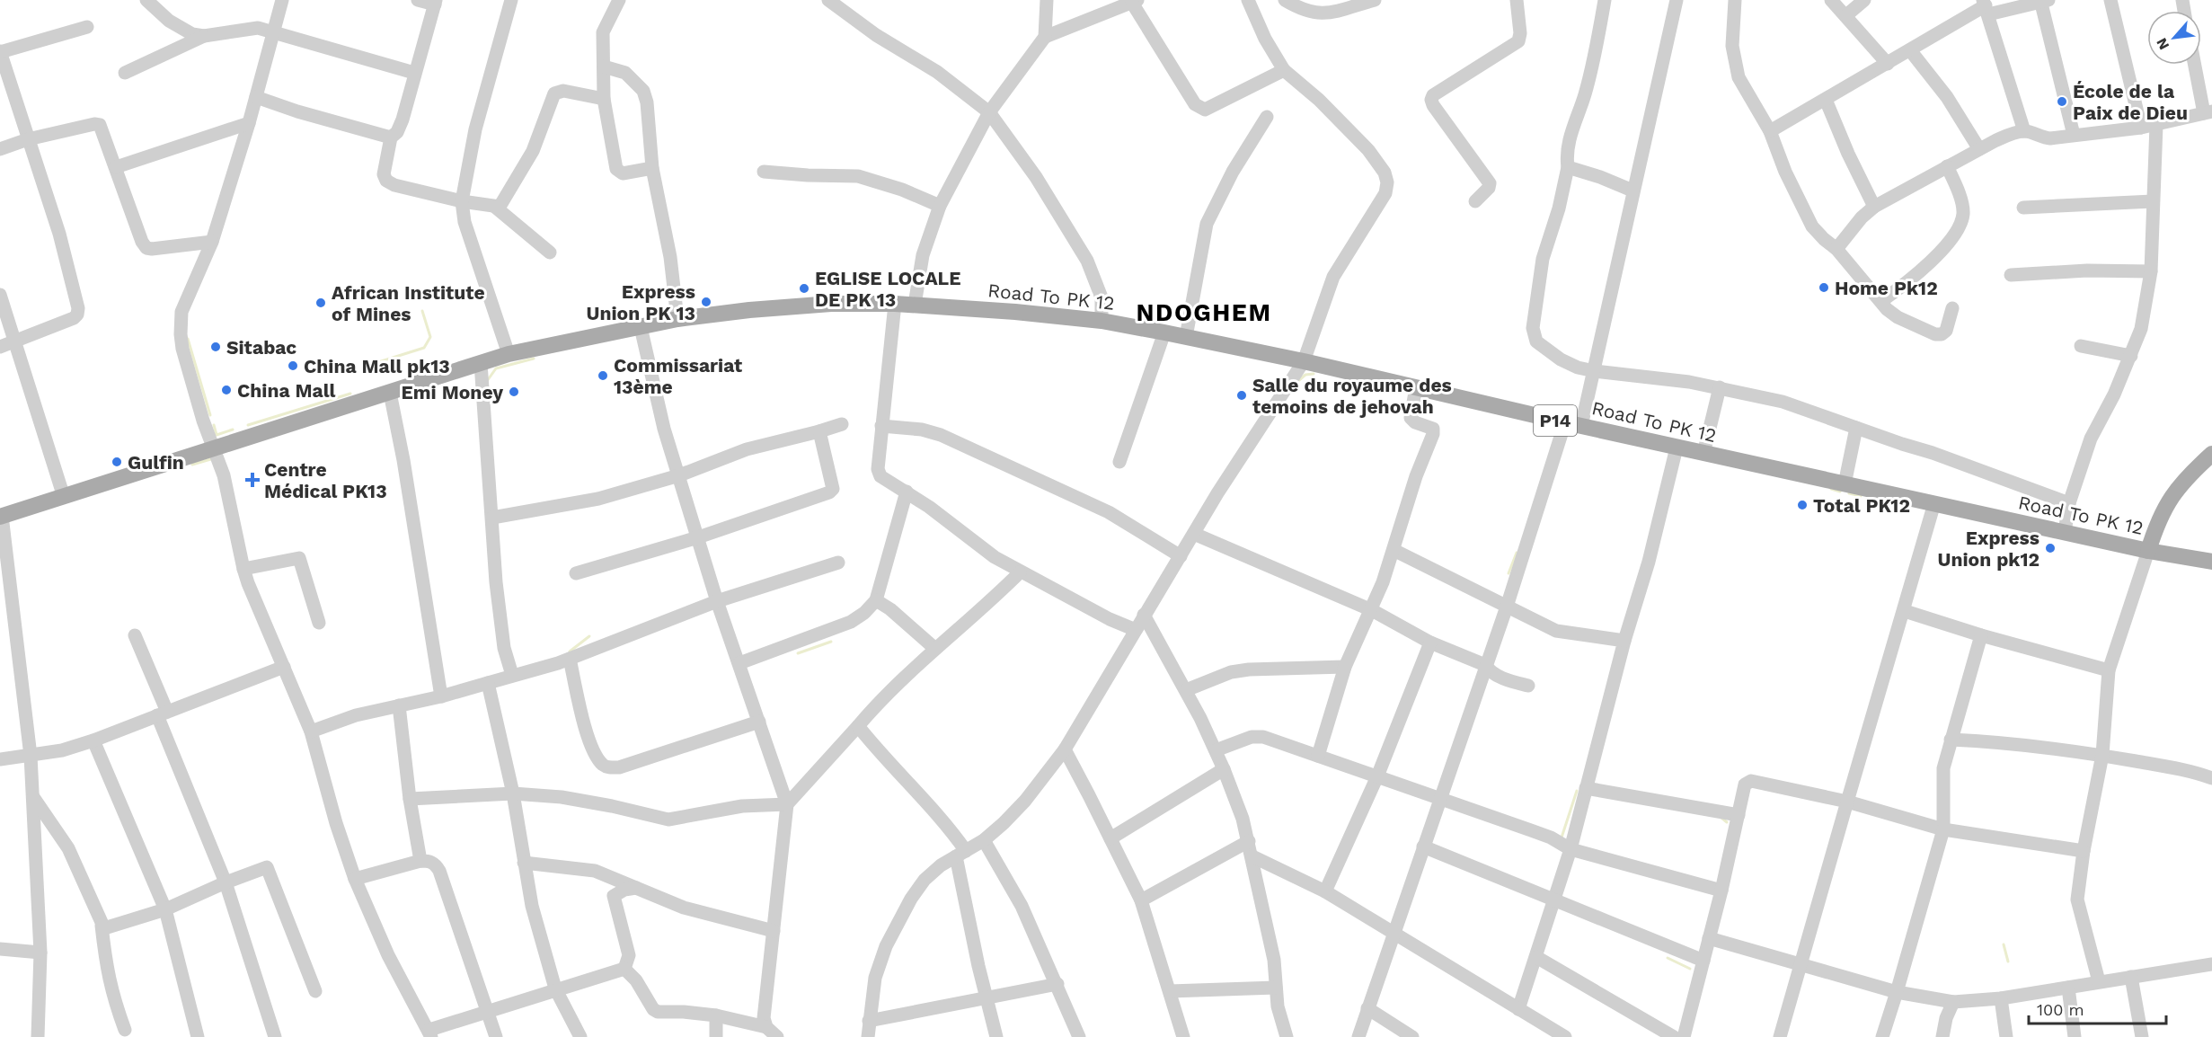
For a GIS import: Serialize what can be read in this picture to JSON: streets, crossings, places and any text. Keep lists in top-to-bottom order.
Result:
{
  "streets": {
    "main road": ["Road To PK 12", "P14"]
  },
  "crossings": [
    ["Road To PK 12", "P14"]
  ],
  "districts": ["NDOGHEM"],
  "places": {
    "other": [
      "École de la Paix de Dieu",
      "Home Pk12",
      "EGLISE LOCALE DE PK 13",
      "Express Union PK 13",
      "African Institute of Mines",
      "Sitabac",
      "China Mall pk13",
      "Commissariat 13ème",
      "China Mall",
      "Emi Money",
      "Salle du royaume des temoins de jehovah",
      "Gulfin",
      "Total PK12",
      "Express Union pk12"
    ],
    "health": ["Centre Médical PK13"]
  },
  "scale_bar": "100 m",
  "north": "bottom left"
}
